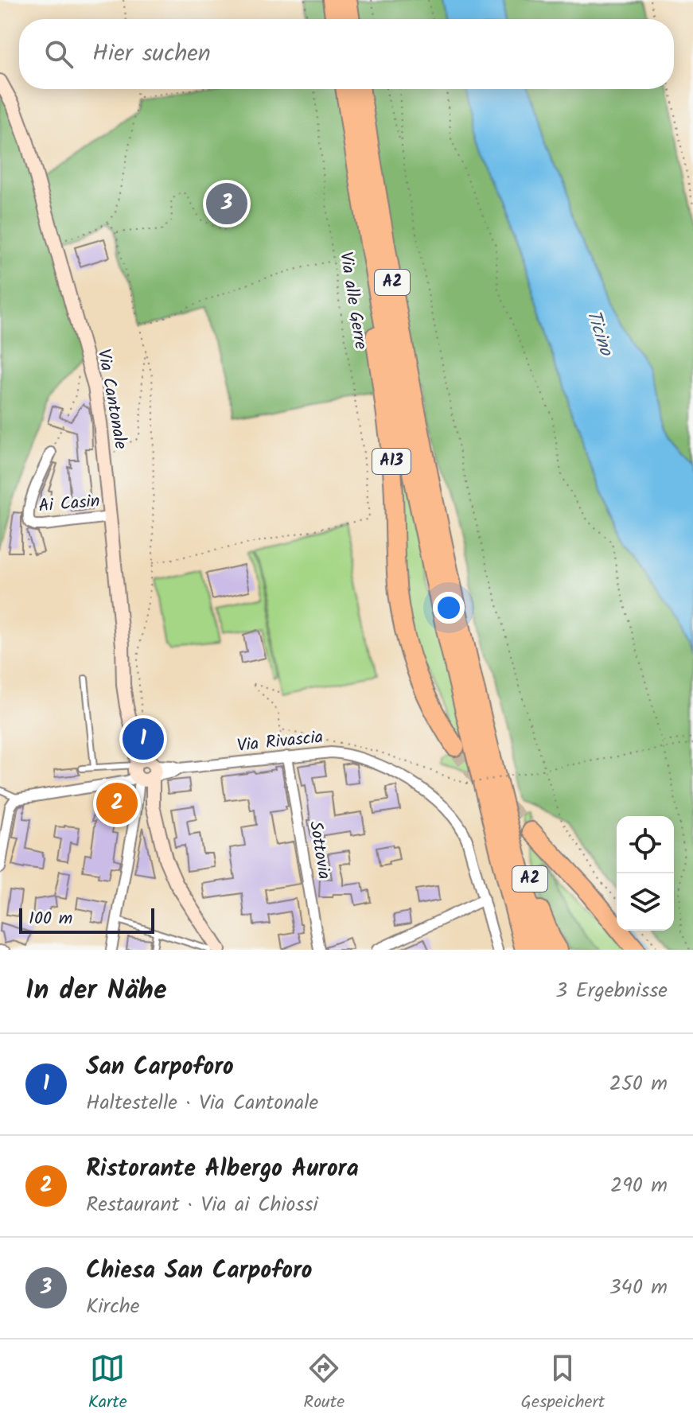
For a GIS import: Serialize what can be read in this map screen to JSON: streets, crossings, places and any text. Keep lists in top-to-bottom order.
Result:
{
  "streets": {
    "highway": ["A2", "A13"],
    "main road": ["Via Cantonale"],
    "street": ["Ai Casin", "Via Rivascia", "Sottovia"],
    "path": ["Via alle Gerre"]
  },
  "crossings": [
    ["A2", "A13"],
    ["Via Cantonale", "Ai Casin"],
    ["Via Cantonale", "Via Rivascia"],
    ["Via Rivascia", "Sottovia"]
  ],
  "water": ["Ticino"],
  "scale_bar": "100 m",
  "page": {
    "search": "Hier suchen",
    "pins": ["3", "1", "2"],
    "scale": "100 m",
    "heading": ["In der Nähe", "3 Ergebnisse"],
    "list": [
      {
        "mark": "1",
        "name": "San Carpoforo",
        "note": "Haltestelle · Via Cantonale",
        "value": "250 m"
      },
      {
        "mark": "2",
        "name": "Ristorante Albergo Aurora",
        "note": "Restaurant · Via ai Chiossi",
        "value": "290 m"
      },
      {
        "mark": "3",
        "name": "Chiesa San Carpoforo",
        "note": "Kirche",
        "value": "340 m"
      }
    ],
    "nav": ["Karte", "Route", "Gespeichert"]
  }
}
